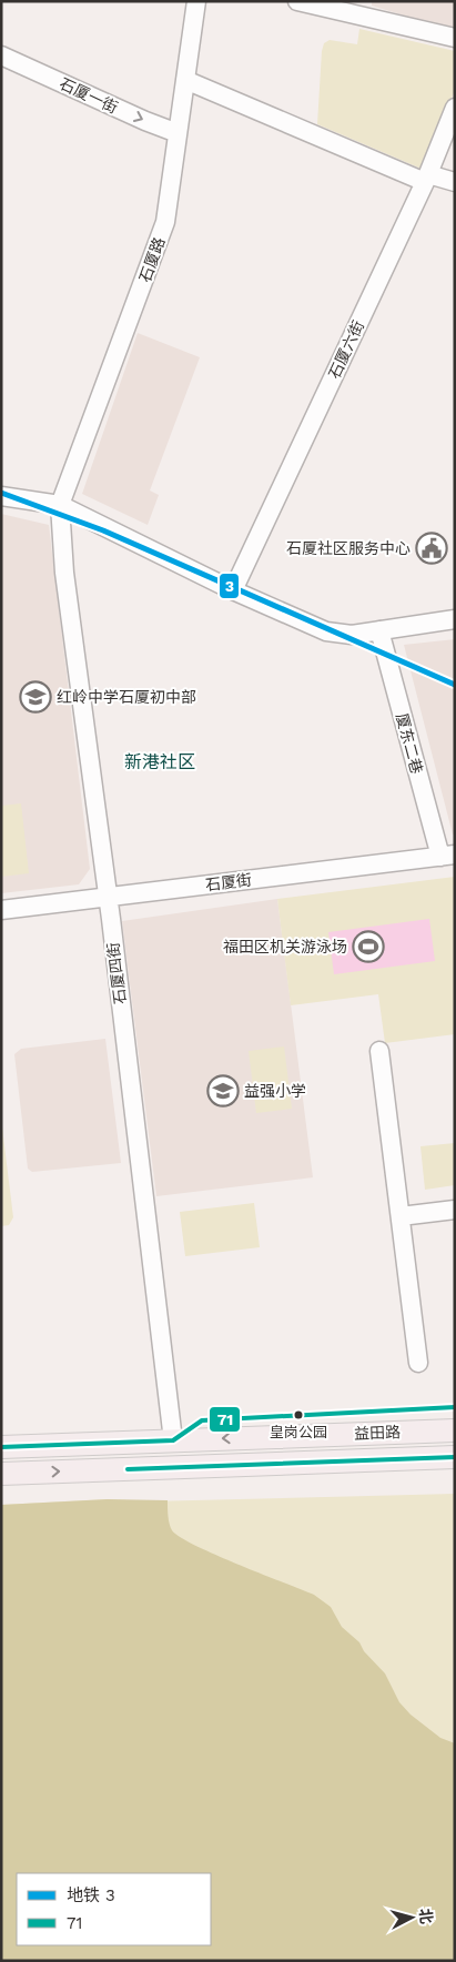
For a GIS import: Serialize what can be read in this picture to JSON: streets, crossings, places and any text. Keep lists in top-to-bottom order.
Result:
{
  "streets": {
    "main road": ["益田路"],
    "street": [
      "石厦一街",
      "石厦路",
      "石厦六街",
      "厦东二巷",
      "石厦街",
      "石厦四街"
    ]
  },
  "crossings": [
    ["石厦一街", "石厦路"],
    ["石厦路", "石厦四街"],
    ["厦东二巷", "石厦街"],
    ["石厦街", "石厦四街"],
    ["石厦四街", "益田路"]
  ],
  "one_way": ["石厦一街"],
  "districts": ["新港社区"],
  "places": {
    "public building": ["石厦社区服务中心"],
    "school or university": ["红岭中学石厦初中部", "益强小学"],
    "sports": ["福田区机关游泳场"],
    "other": ["皇岗公园"]
  },
  "lines": ["metro line 3", "transit line 71"],
  "legend": ["地铁 3", "71"],
  "north": "right"
}
